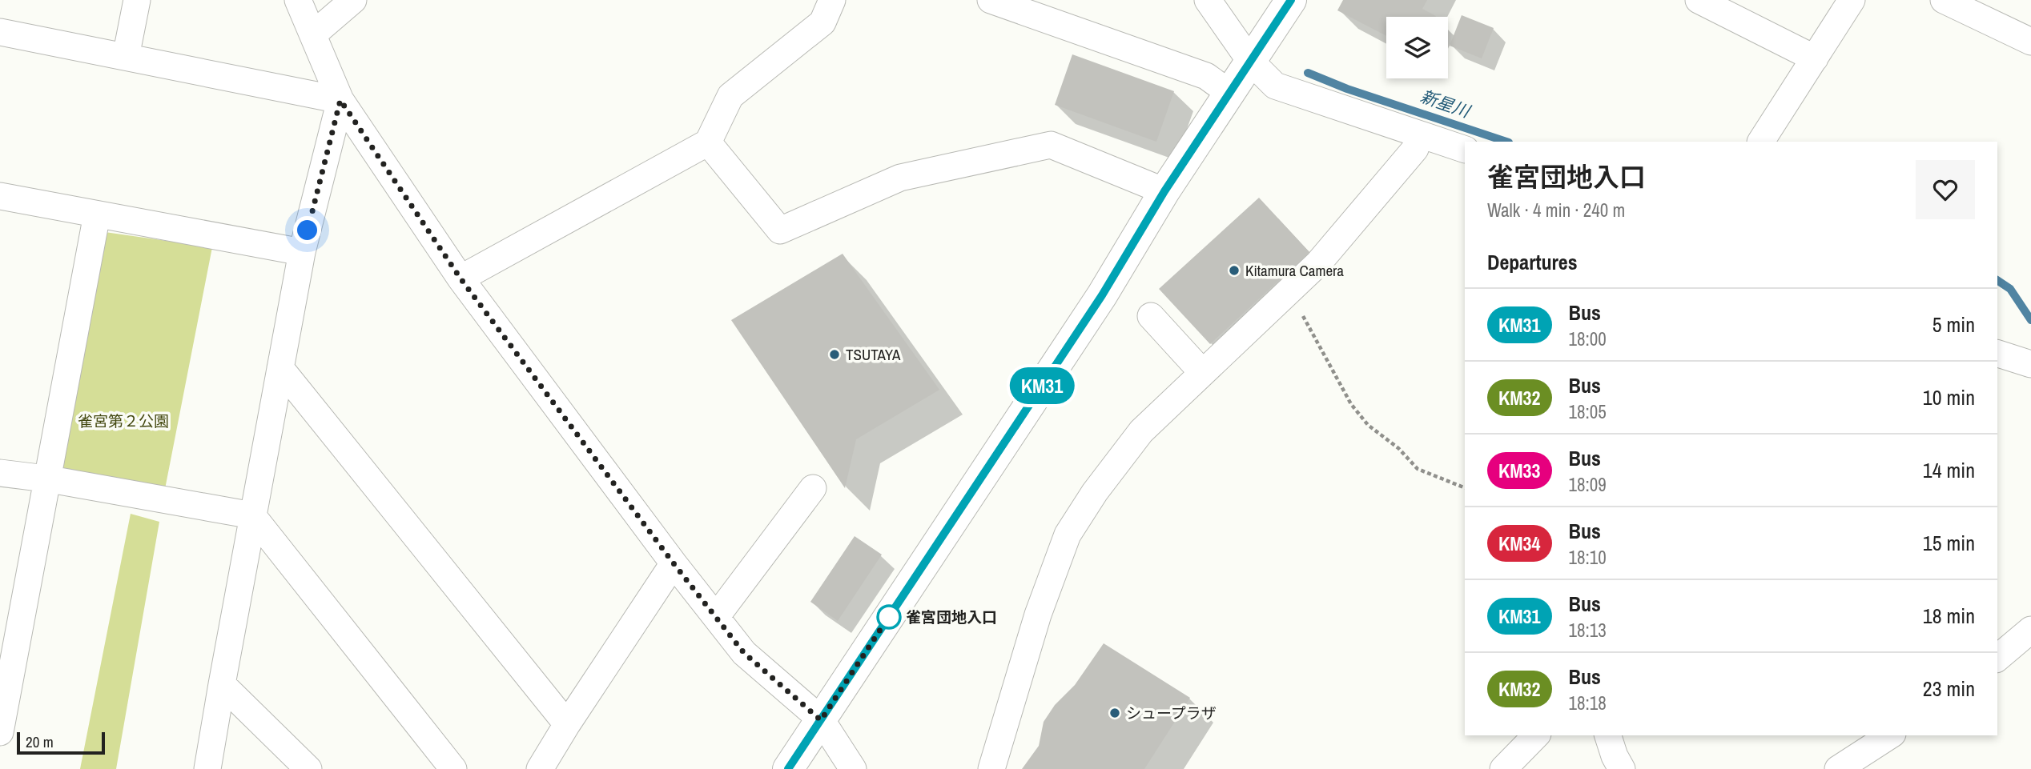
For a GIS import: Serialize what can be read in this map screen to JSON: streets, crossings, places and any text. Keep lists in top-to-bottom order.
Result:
{
  "water": ["新星川"],
  "parks": ["雀宮第２公園"],
  "places": [
    "Kitamura Camera",
    "TSUTAYA",
    "雀宮団地入口",
    "シュープラザ"
  ],
  "lines": ["bus line KM31"],
  "scale_bar": "20 m",
  "page": {
    "on_map": "KM31",
    "heading": [
      ["雀宮団地入口", "Walk · 4 min · 240 m"],
      "Departures"
    ],
    "list": [
      {
        "mark": "KM31",
        "name": "Bus",
        "note": "18:00",
        "value": "5 min"
      },
      {
        "mark": "KM32",
        "name": "Bus",
        "note": "18:05",
        "value": "10 min"
      },
      {
        "mark": "KM33",
        "name": "Bus",
        "note": "18:09",
        "value": "14 min"
      },
      {
        "mark": "KM34",
        "name": "Bus",
        "note": "18:10",
        "value": "15 min"
      },
      {
        "mark": "KM31",
        "name": "Bus",
        "note": "18:13",
        "value": "18 min"
      },
      {
        "mark": "KM32",
        "name": "Bus",
        "note": "18:18",
        "value": "23 min"
      }
    ],
    "scale": "20 m"
  }
}
